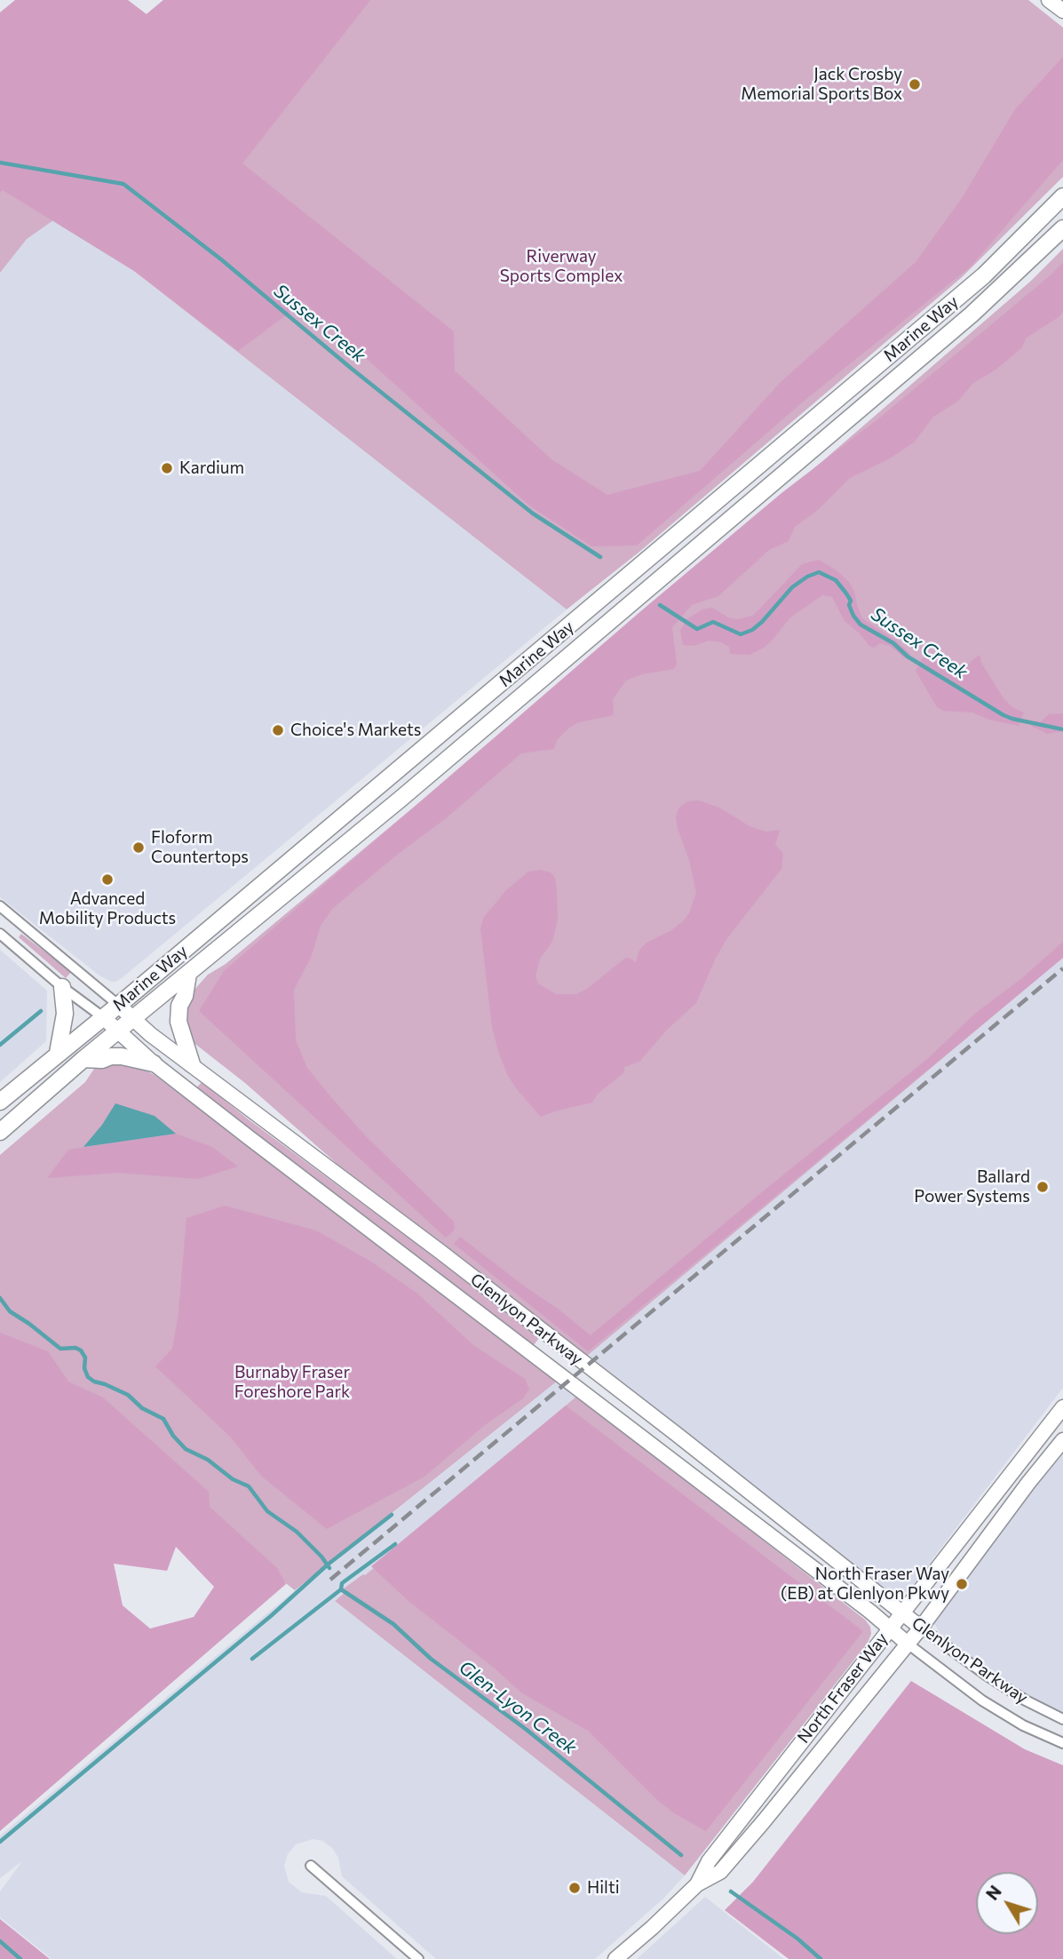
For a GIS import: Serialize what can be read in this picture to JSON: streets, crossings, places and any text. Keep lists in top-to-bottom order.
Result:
{
  "streets": {
    "main road": ["Marine Way"],
    "street": ["Glenlyon Parkway", "North Fraser Way"]
  },
  "crossings": [
    ["Marine Way", "Glenlyon Parkway"],
    ["Glenlyon Parkway", "North Fraser Way"]
  ],
  "water": ["Sussex Creek", "Glen-Lyon Creek"],
  "parks": ["Riverway Sports Complex", "Burnaby Fraser Foreshore Park"],
  "places": [
    "Jack Crosby Memorial Sports Box",
    "Kardium",
    "Choice's Markets",
    "Floform Countertops",
    "Advanced Mobility Products",
    "Ballard Power Systems",
    "North Fraser Way (EB) at Glenlyon Pkwy",
    "Hilti"
  ],
  "north": "top left"
}
